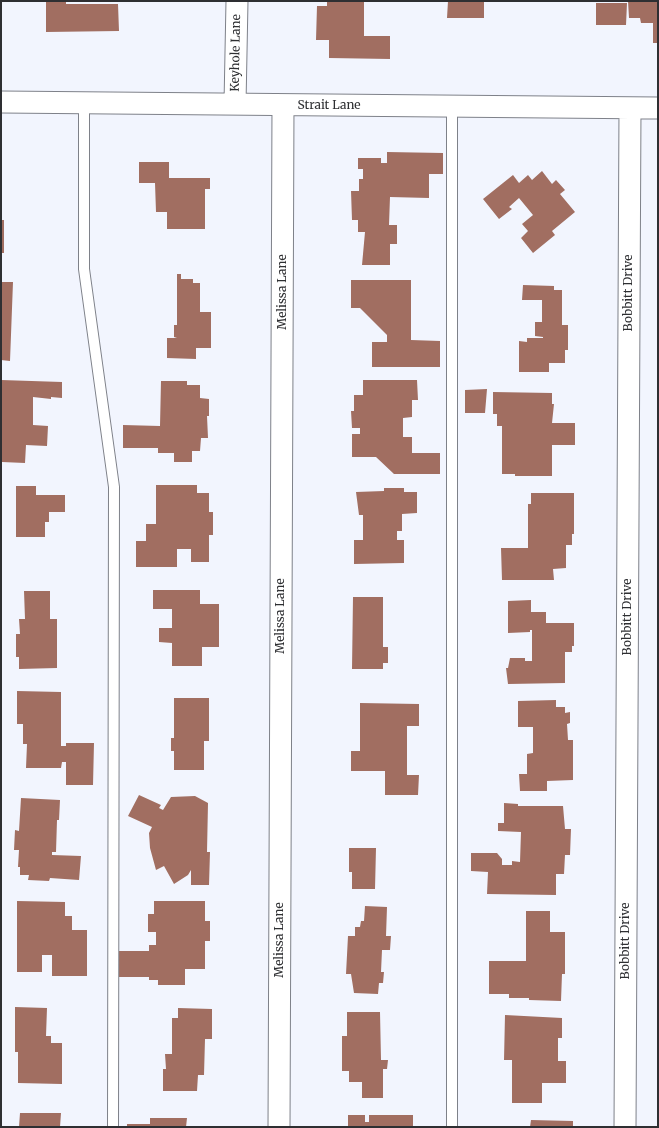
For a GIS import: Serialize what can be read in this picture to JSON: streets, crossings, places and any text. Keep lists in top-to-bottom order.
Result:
{
  "streets": {
    "street": [
      "Keyhole Lane",
      "Strait Lane",
      "Melissa Lane",
      "Bobbitt Drive"
    ]
  },
  "crossings": [
    ["Keyhole Lane", "Strait Lane"],
    ["Strait Lane", "Melissa Lane"],
    ["Strait Lane", "Bobbitt Drive"]
  ]
}
